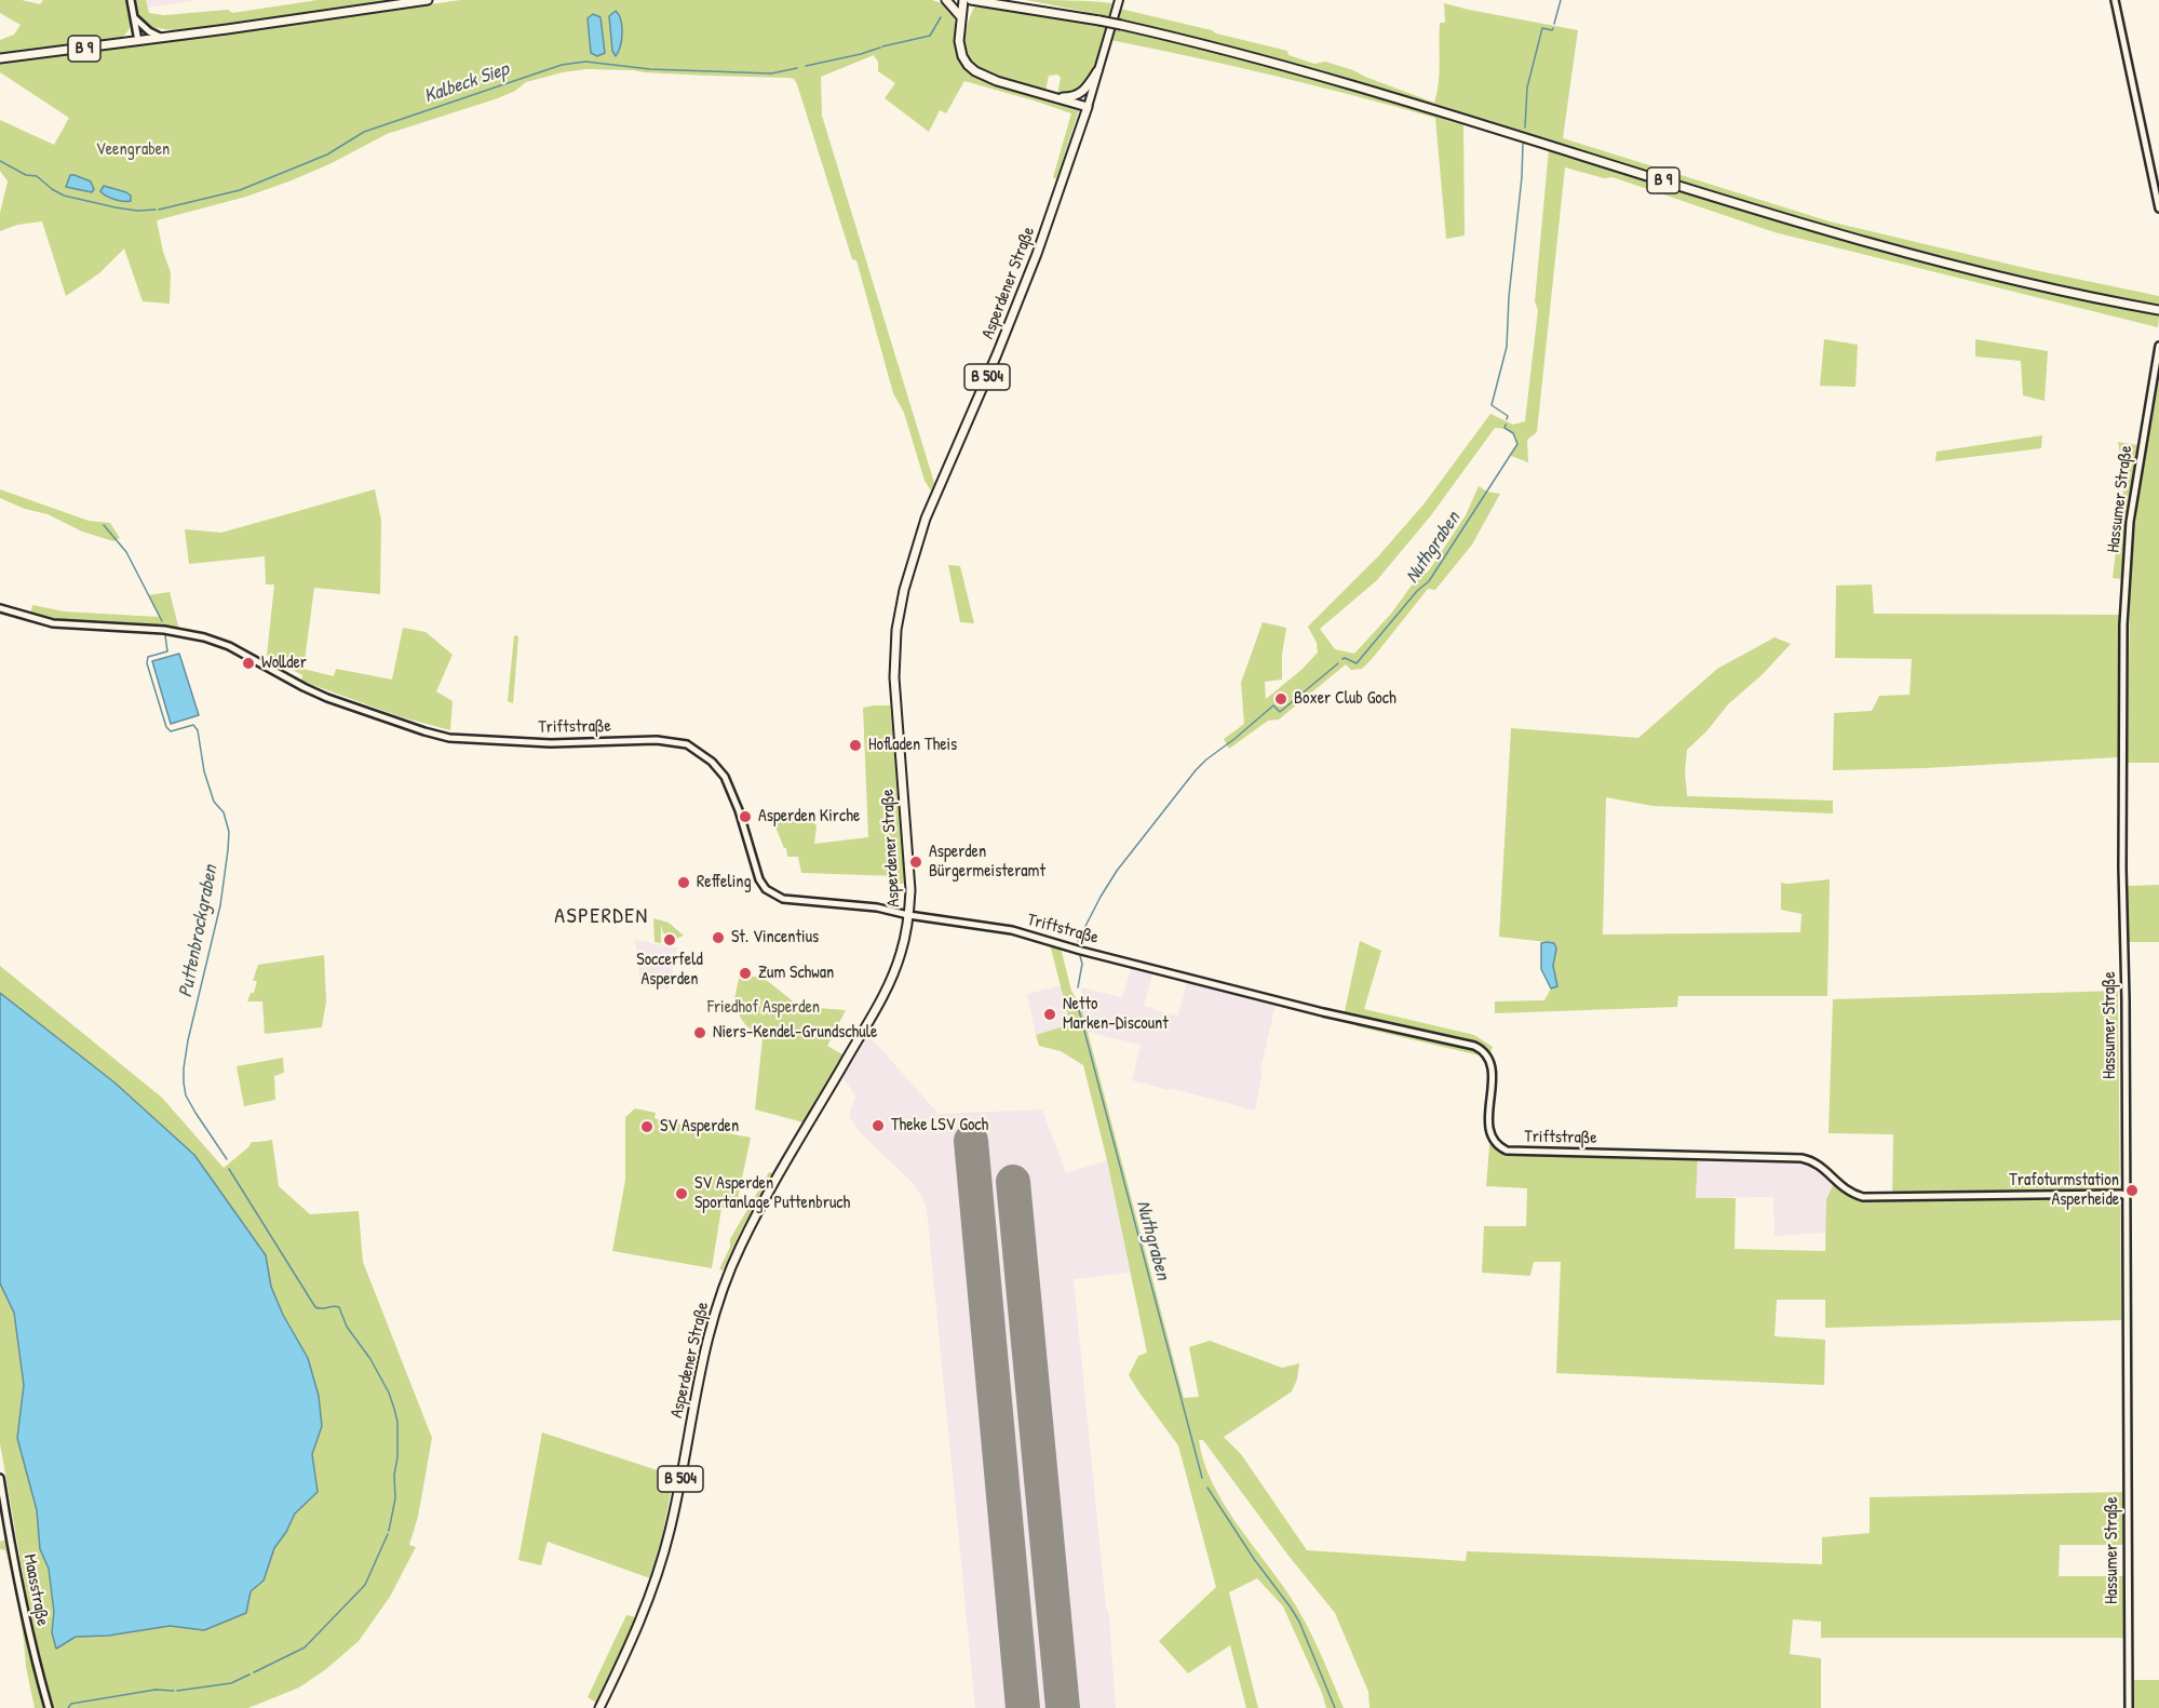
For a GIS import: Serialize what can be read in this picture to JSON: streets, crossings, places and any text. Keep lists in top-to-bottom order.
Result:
{
  "streets": {
    "main road": ["B 9", "Asperdener Straße", "B 504"],
    "street": ["Hassumer Straße", "Triftstraße", "Maasstraße"]
  },
  "crossings": [
    ["Asperdener Straße", "Triftstraße"],
    ["Hassumer Straße", "Triftstraße"]
  ],
  "districts": ["ASPERDEN"],
  "water": ["Kalbeck Siep", "Nuthgraben", "Puttenbrockgraben"],
  "parks": ["Veengraben", "Friedhof Asperden"],
  "places": [
    "Wollder",
    "Boxer Club Goch",
    "Hofladen Theis",
    "Asperden Kirche",
    "Asperden Bürgermeisteramt",
    "Reffeling",
    "St. Vincentius",
    "Soccerfeld Asperden",
    "Zum Schwan",
    "Netto Marken-Discount",
    "Niers-Kendel-Grundschule",
    "Theke LSV Goch",
    "SV Asperden",
    "Trafoturmstation Asperheide",
    "SV Asperden Sportanlage Puttenbruch"
  ]
}
